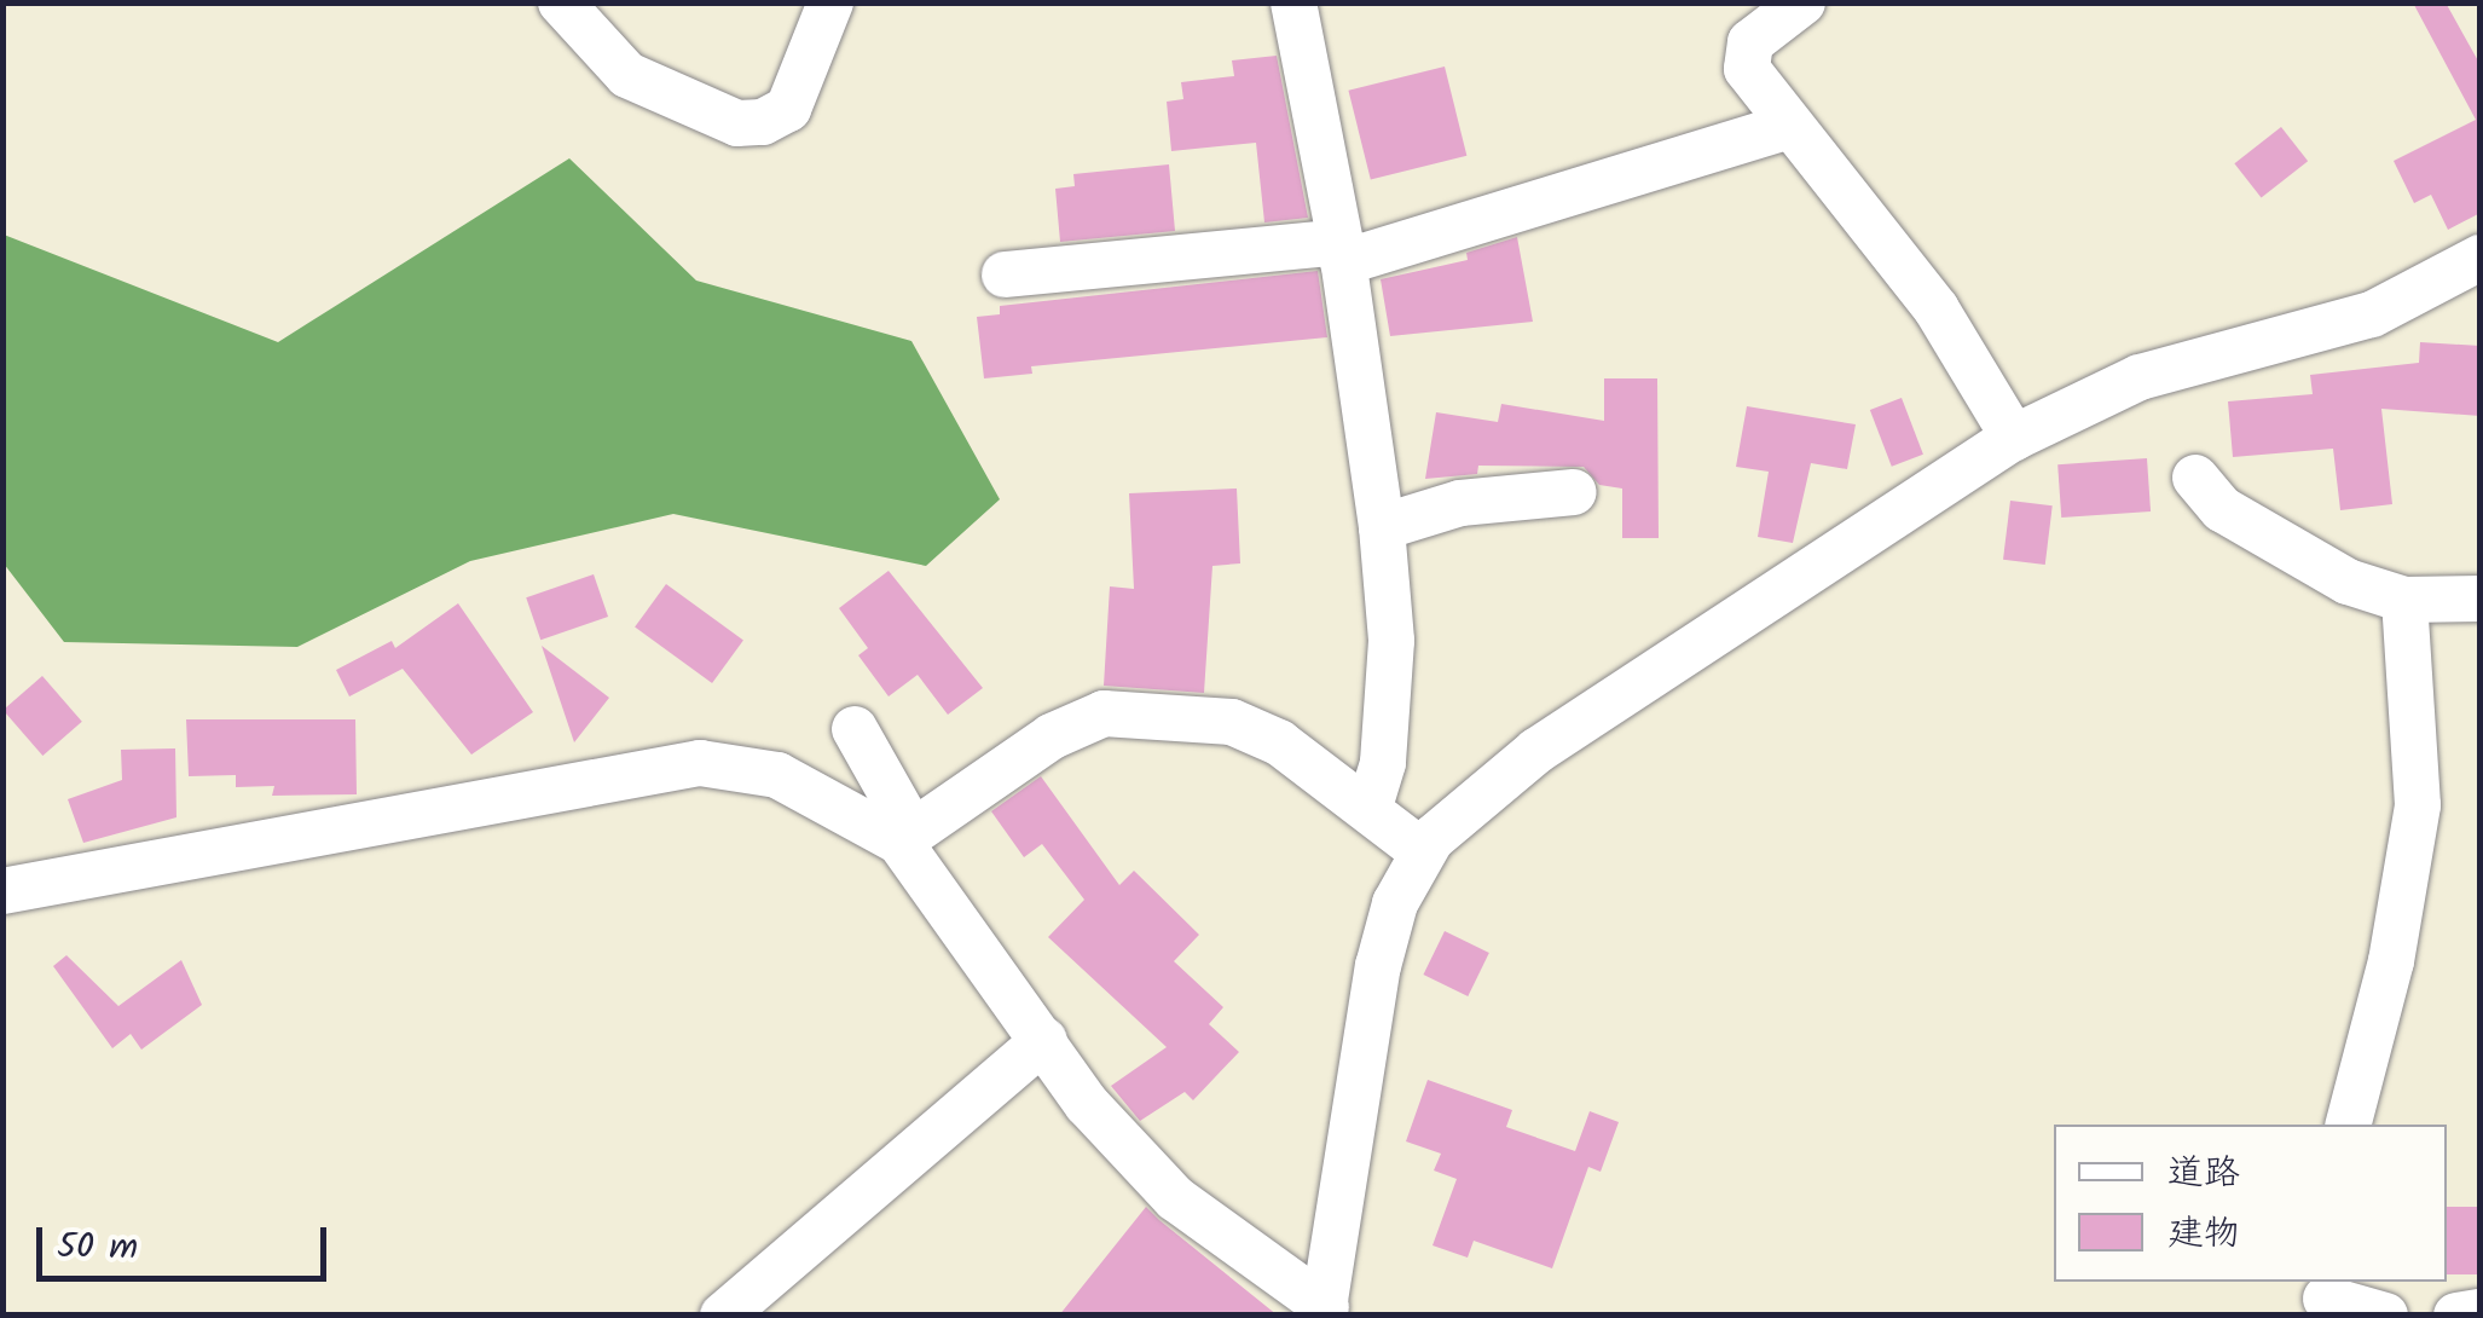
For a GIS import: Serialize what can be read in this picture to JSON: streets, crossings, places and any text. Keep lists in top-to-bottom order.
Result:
{
  "legend": ["道路", "建物"],
  "scale_bar": "50 m"
}
